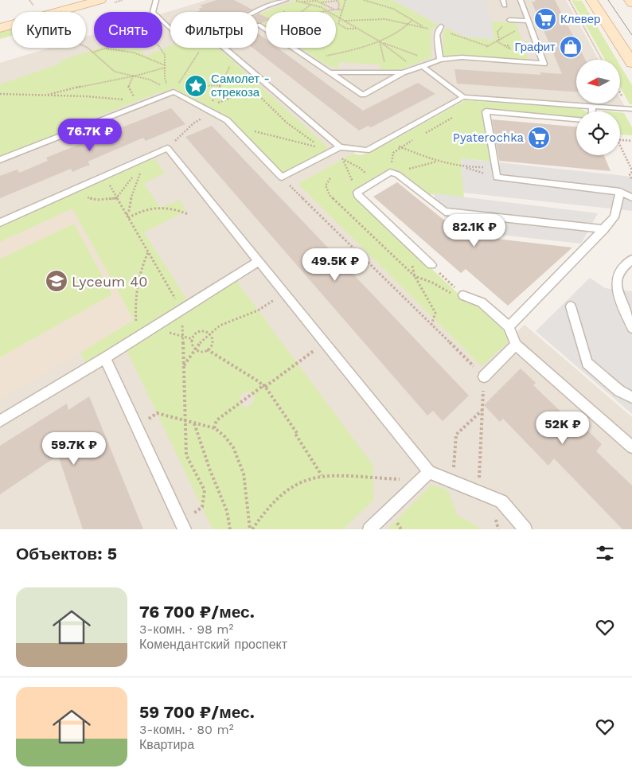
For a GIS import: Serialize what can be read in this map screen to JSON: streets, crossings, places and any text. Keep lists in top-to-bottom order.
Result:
{
  "places": {
    "supermarket": ["Клевер", "Pyaterochka"],
    "shop": ["Графит"],
    "place": ["Самолет - стрекоза"],
    "school or university": ["Lyceum 40"]
  },
  "north": "left",
  "page": {
    "chip": [
      "Купить",
      "Снять",
      "Фильтры",
      "Новое"
    ],
    "price": [
      "76.7K ₽",
      "82.1K ₽",
      "49.5K ₽",
      "52K ₽",
      "59.7K ₽"
    ],
    "heading": "Объектов: 5",
    "list": [
      {
        "name": "76 700 ₽/мес.",
        "note": "3-комн. · 98 m² · Комендантский проспект"
      },
      {
        "name": "59 700 ₽/мес.",
        "note": "3-комн. · 80 m² · Квартира"
      }
    ]
  }
}
